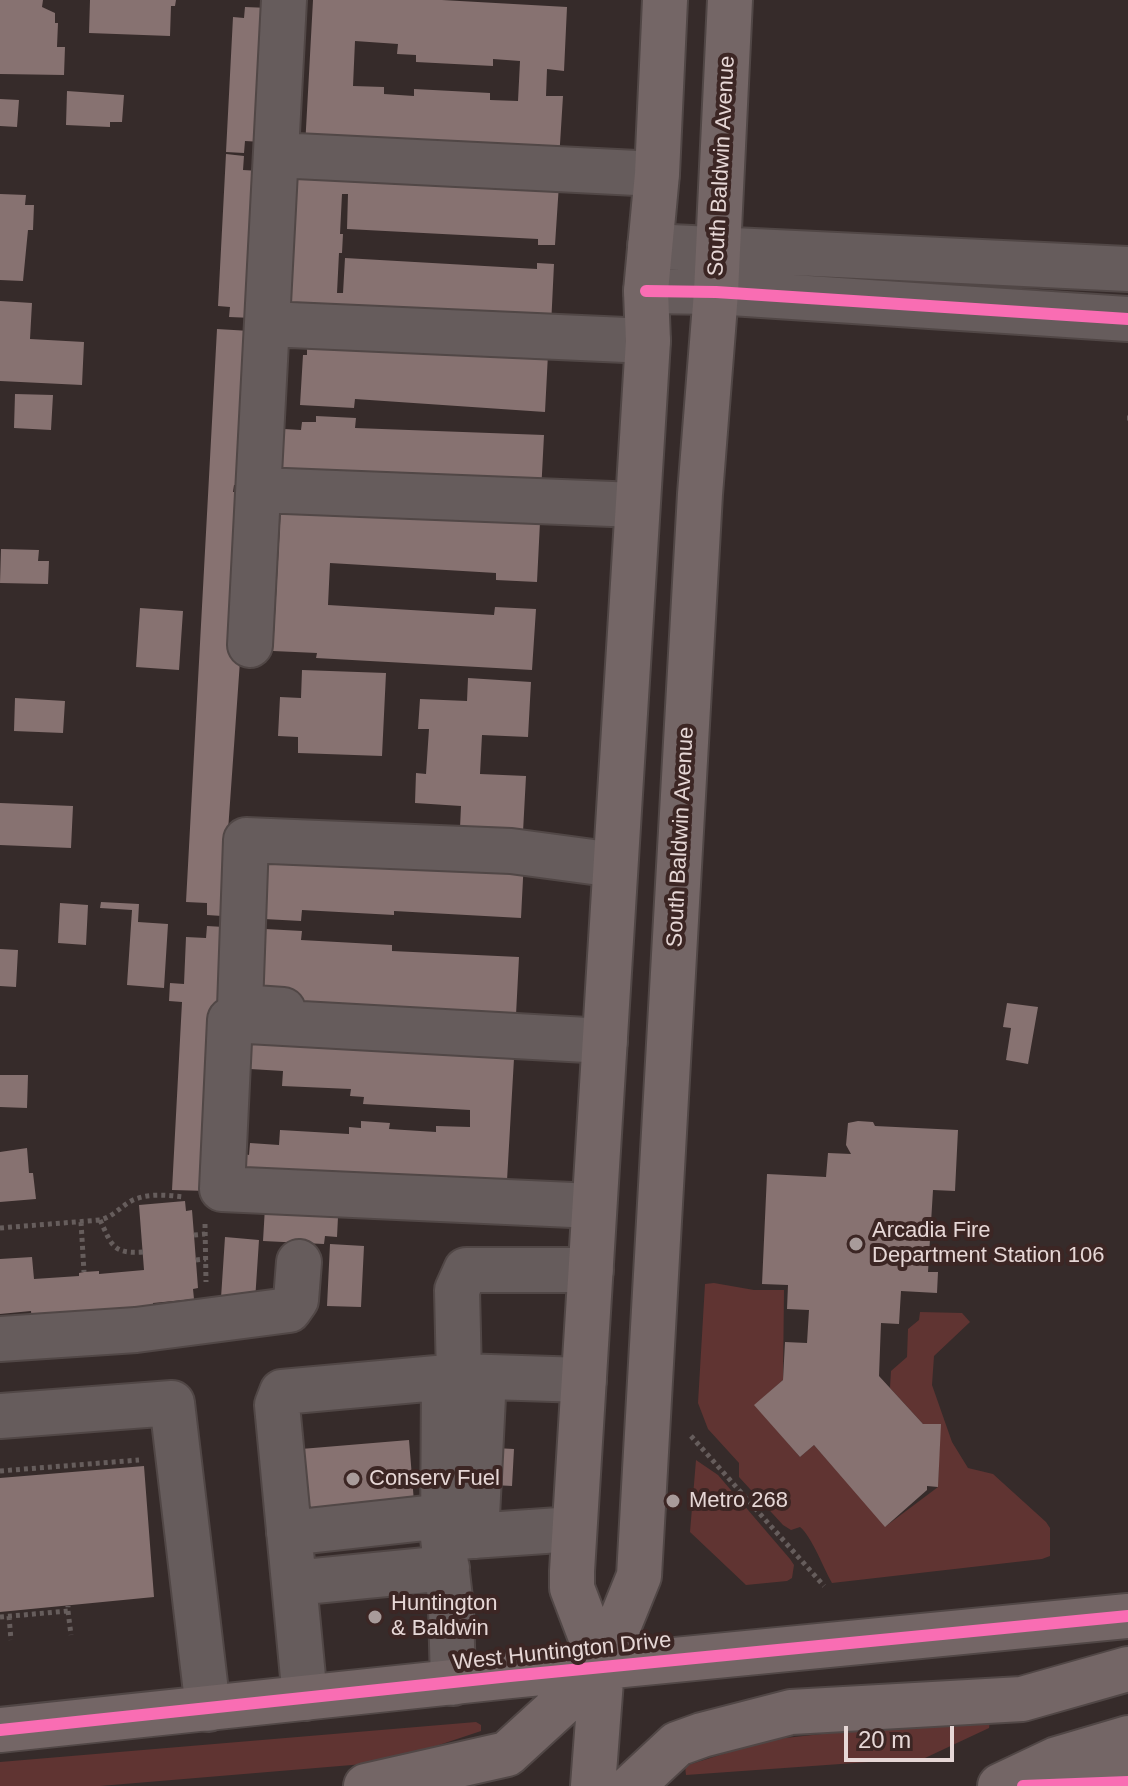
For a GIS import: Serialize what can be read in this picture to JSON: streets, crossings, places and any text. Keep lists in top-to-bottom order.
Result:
{
  "streets": {
    "main road": ["South Baldwin Avenue", "West Huntington Drive"]
  },
  "crossings": [
    ["South Baldwin Avenue", "West Huntington Drive"]
  ],
  "places": [
    "Arcadia Fire Department Station 106",
    "Conserv Fuel",
    "Metro 268",
    "Huntington & Baldwin"
  ],
  "scale_bar": "20 m"
}
